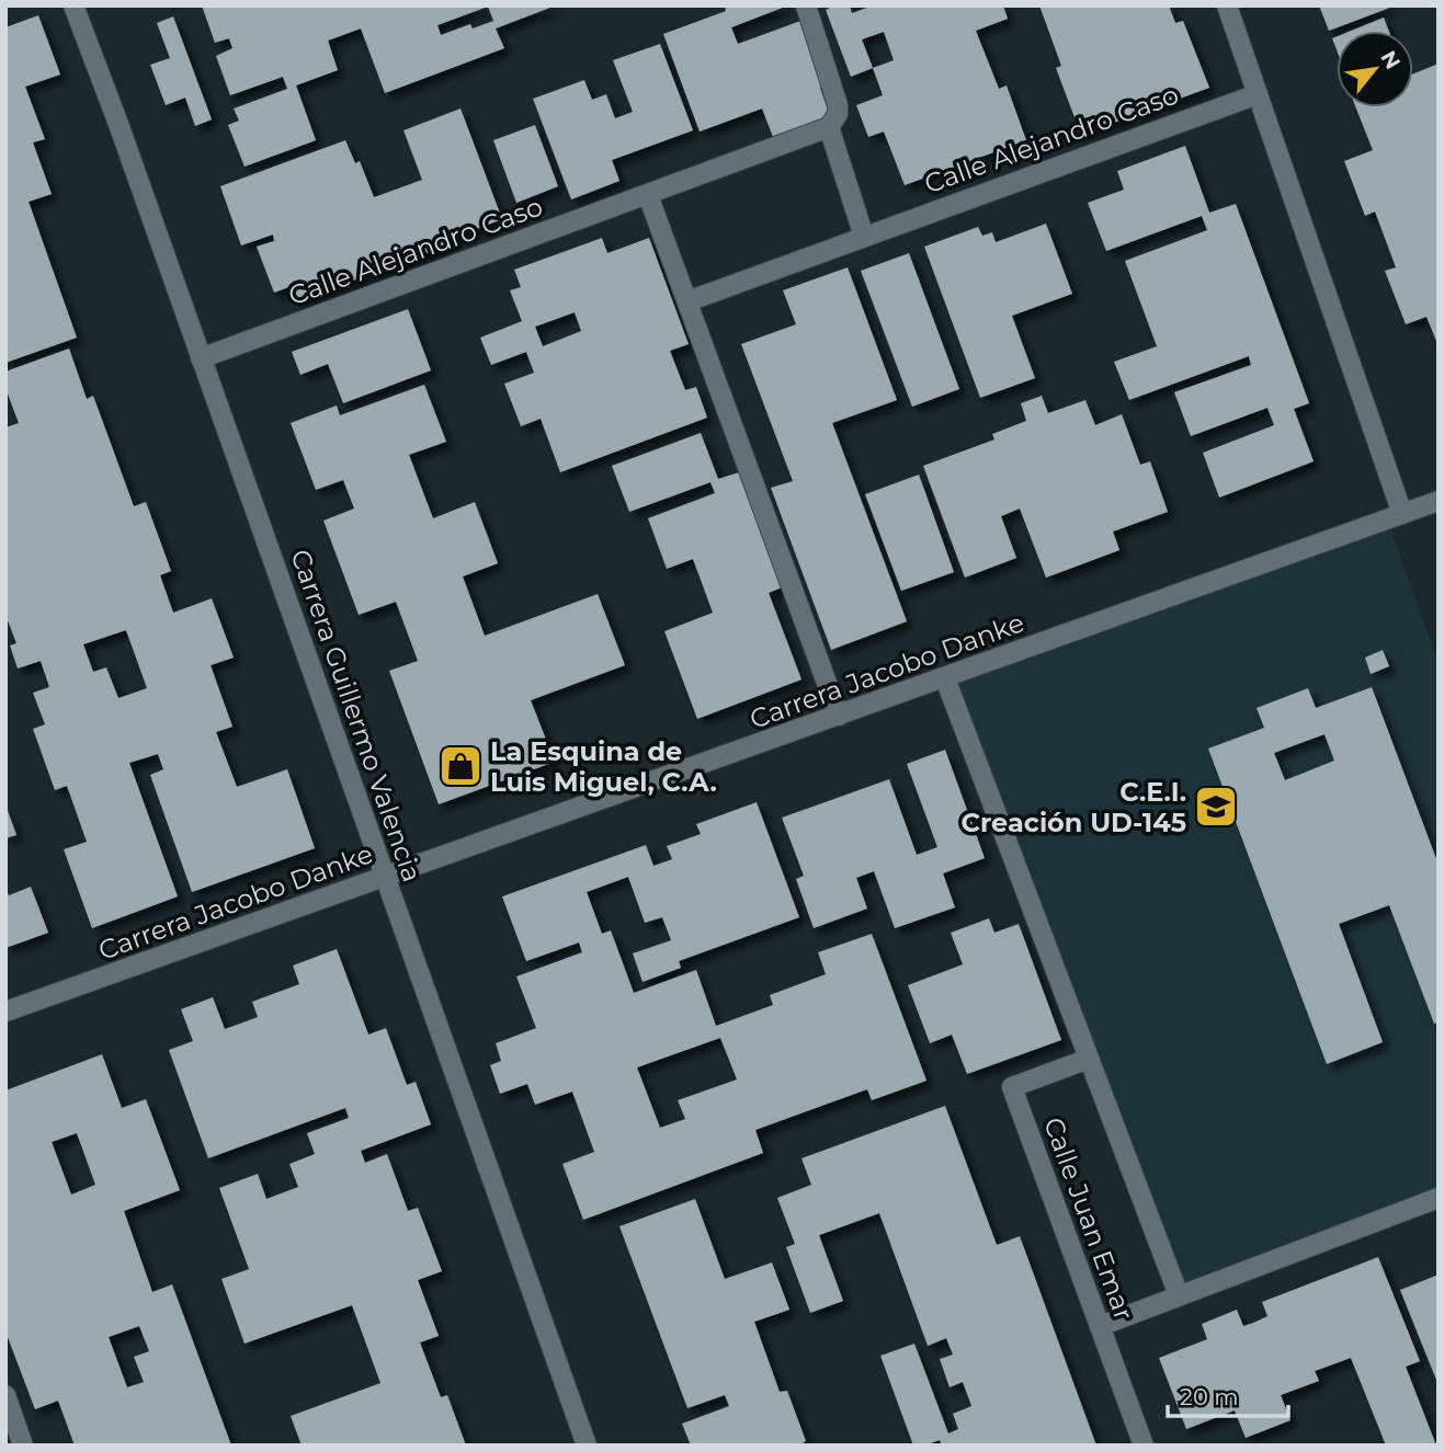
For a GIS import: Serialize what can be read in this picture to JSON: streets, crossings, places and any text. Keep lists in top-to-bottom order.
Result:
{
  "streets": {
    "street": [
      "Calle Alejandro Caso",
      "Carrera Jacobo Danke",
      "Carrera Guillermo Valencia",
      "Calle Juan Emar"
    ]
  },
  "crossings": [
    ["Calle Alejandro Caso", "Carrera Guillermo Valencia"],
    ["Carrera Jacobo Danke", "Carrera Guillermo Valencia"],
    ["Carrera Jacobo Danke", "Calle Juan Emar"]
  ],
  "places": {
    "shop": ["La Esquina de Luis Miguel, C.A."],
    "school or university": ["C.E.I. Creación UD-145"]
  },
  "scale_bar": "20 m",
  "north": "top right"
}
